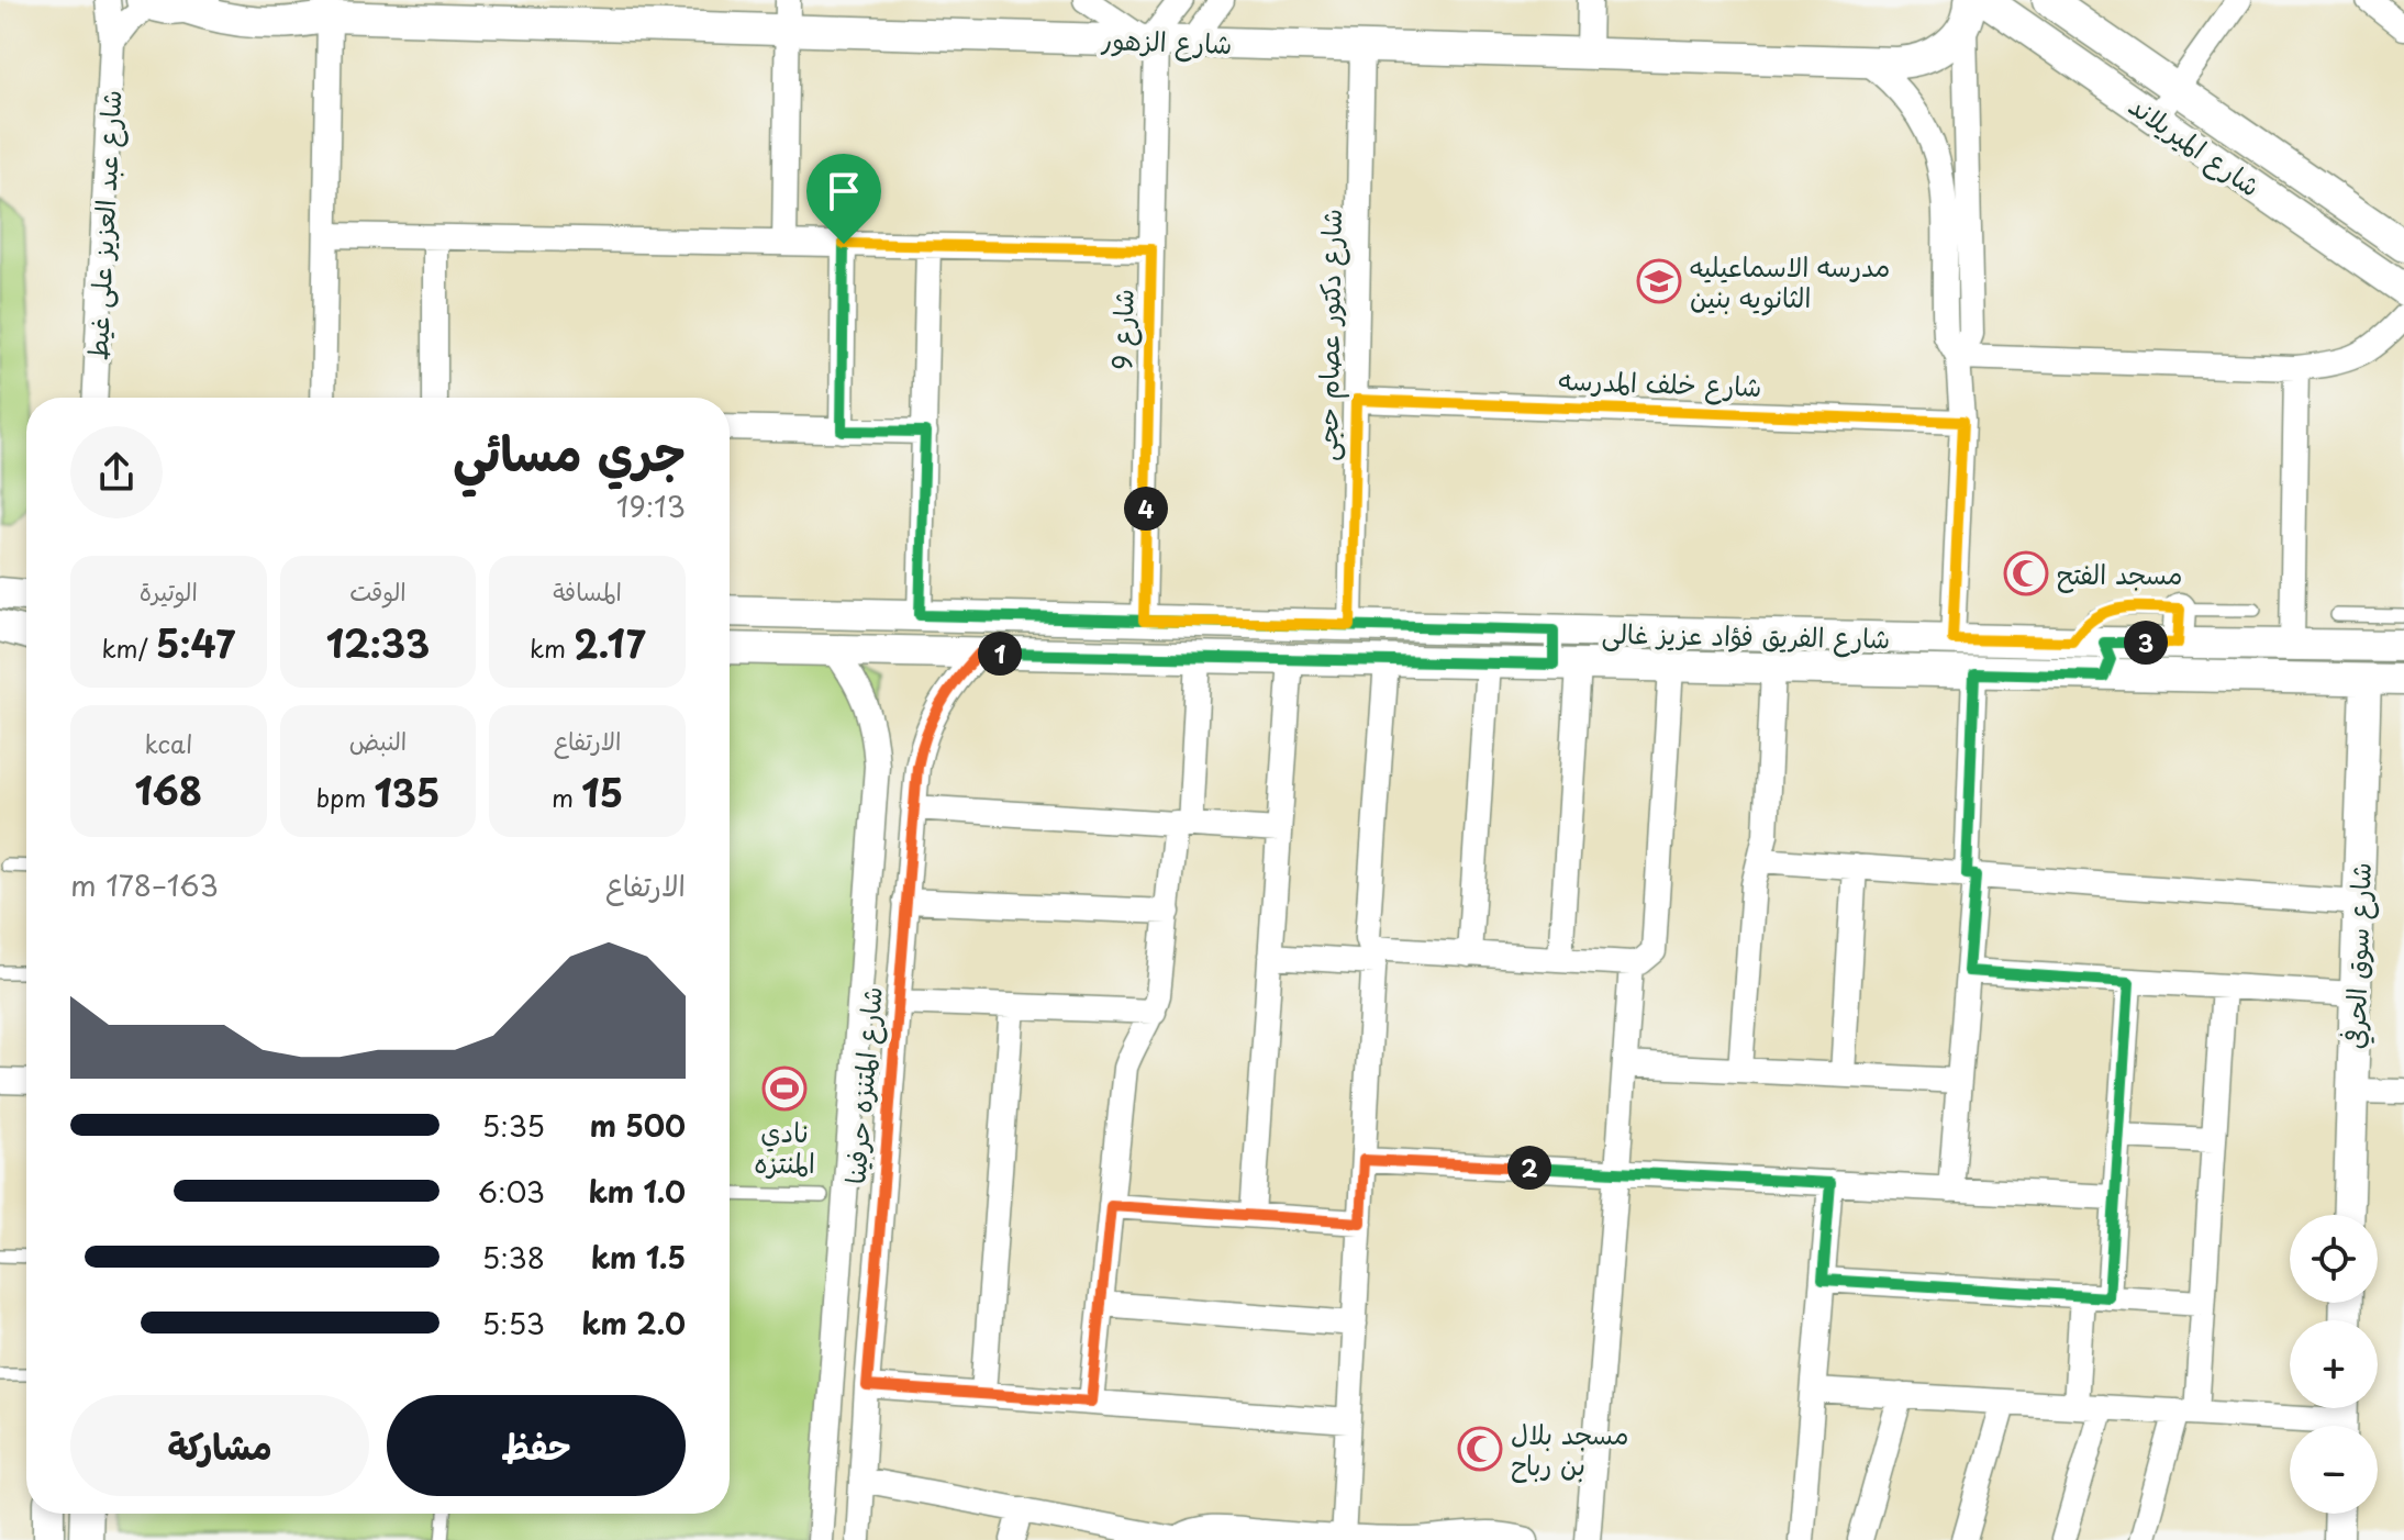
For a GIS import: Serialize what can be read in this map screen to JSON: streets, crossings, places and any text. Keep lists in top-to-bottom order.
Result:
{
  "streets": {
    "street": [
      "شارع الزهور",
      "شارع الميريلاند",
      "شارع عبد العزيز على غيط",
      "شارع 9",
      "شارع دكتور عصام حجى",
      "شارع خلف المدرسه",
      "شارع الفريق فؤاد عزيز غالى",
      "شارع سوق الحرفي",
      "شارع المتنزه حرفينا"
    ]
  },
  "crossings": [
    ["شارع الزهور", "شارع 9"],
    ["شارع الزهور", "شارع دكتور عصام حجى"],
    ["شارع 9", "شارع الفريق فؤاد عزيز غالى"],
    ["شارع دكتور عصام حجى", "شارع خلف المدرسه"],
    ["شارع دكتور عصام حجى", "شارع الفريق فؤاد عزيز غالى"],
    ["شارع الفريق فؤاد عزيز غالى", "شارع سوق الحرفي"],
    ["شارع الفريق فؤاد عزيز غالى", "شارع المتنزه حرفينا"]
  ],
  "places": {
    "school or university": ["مدرسه الاسماعيليه الثانويه بنين"],
    "mosque": ["مسجد الفتح", "مسجد بلال بن رباح"],
    "sports": ["نادي المنتزه"]
  },
  "page": {
    "heading": ["جري مسائي", "19:13"],
    "pins": [
      "4",
      "3",
      "1",
      "2"
    ],
    "stats": [
      ["المسافة", "2.17 km"],
      ["الوقت", "12:33"],
      ["الوتيرة", "5:47 /km"],
      ["الارتفاع", "15 m"],
      ["النبض", "135 bpm"],
      ["kcal", "168"]
    ],
    "chart": ["الارتفاع", "163–178 m"],
    "list": [
      {
        "name": "500 m",
        "note": "5:35"
      },
      {
        "name": "1.0 km",
        "note": "6:03"
      },
      {
        "name": "1.5 km",
        "note": "5:38"
      },
      {
        "name": "2.0 km",
        "note": "5:53"
      }
    ],
    "map_buttons": ["+", "−"],
    "buttons": ["حفظ", "مشاركة"]
  }
}
